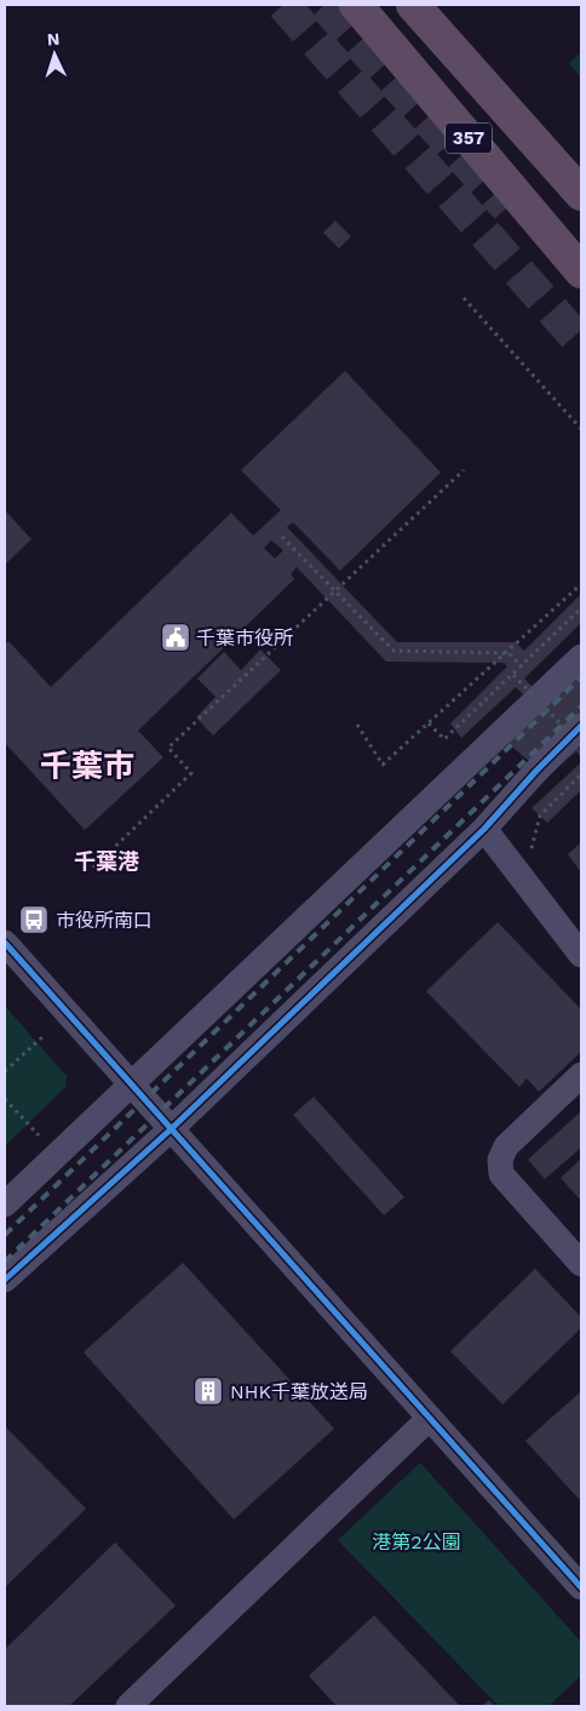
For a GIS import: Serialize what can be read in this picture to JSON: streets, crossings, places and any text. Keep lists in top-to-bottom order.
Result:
{
  "streets": {
    "highway": ["357"]
  },
  "districts": ["千葉市", "千葉港"],
  "parks": ["港第2公園"],
  "places": {
    "public building": ["千葉市役所"],
    "bus stop": ["市役所南口"],
    "building": ["NHK千葉放送局"]
  },
  "north": "top"
}
